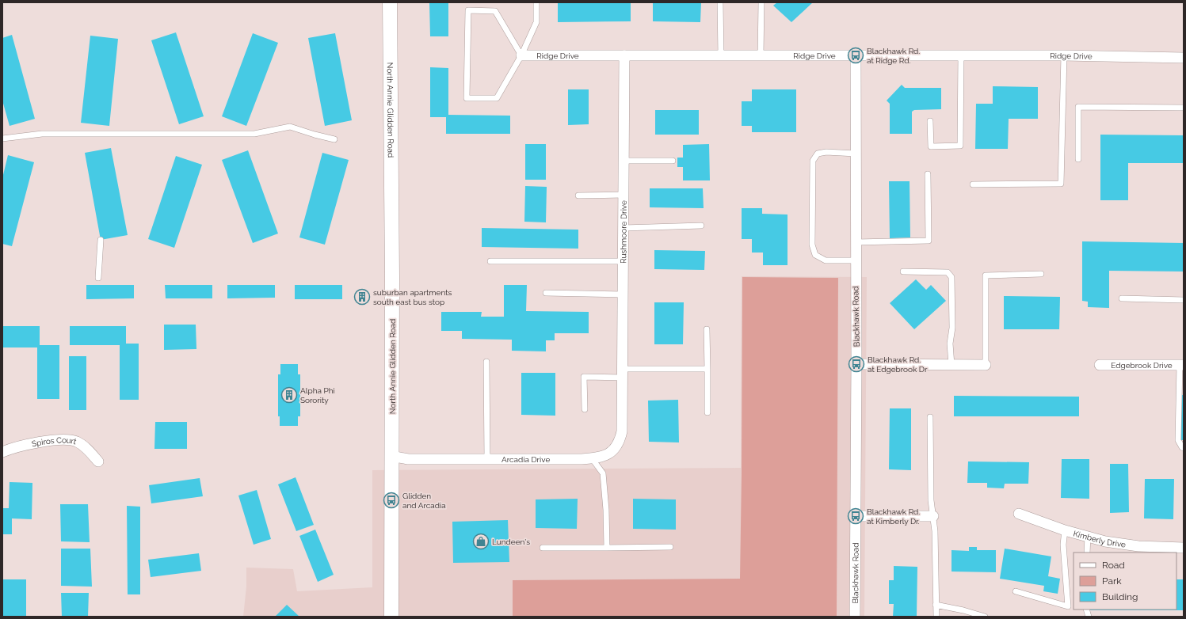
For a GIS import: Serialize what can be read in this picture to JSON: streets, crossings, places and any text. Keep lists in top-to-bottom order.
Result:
{
  "streets": {
    "main road": ["North Annie Glidden Road"],
    "street": [
      "Ridge Drive",
      "Rushmoore Drive",
      "Blackhawk Road",
      "Edgebrook Drive",
      "Spiros Court",
      "Arcadia Drive",
      "Kimberly Drive"
    ]
  },
  "crossings": [
    ["Ridge Drive", "Rushmoore Drive"],
    ["Ridge Drive", "Blackhawk Road"],
    ["North Annie Glidden Road", "Arcadia Drive"],
    ["Rushmoore Drive", "Arcadia Drive"]
  ],
  "places": {
    "bus stop": [
      "Blackhawk Rd. at Ridge Rd.",
      "Blackhawk Rd. at Edgebrook Dr",
      "Glidden and Arcadia",
      "Blackhawk Rd. at Kimberly Dr."
    ],
    "building": ["suburban apartments south east bus stop", "Alpha Phi Sorority"],
    "shop": ["Lundeen's"]
  },
  "legend": ["Road", "Park", "Building"]
}
